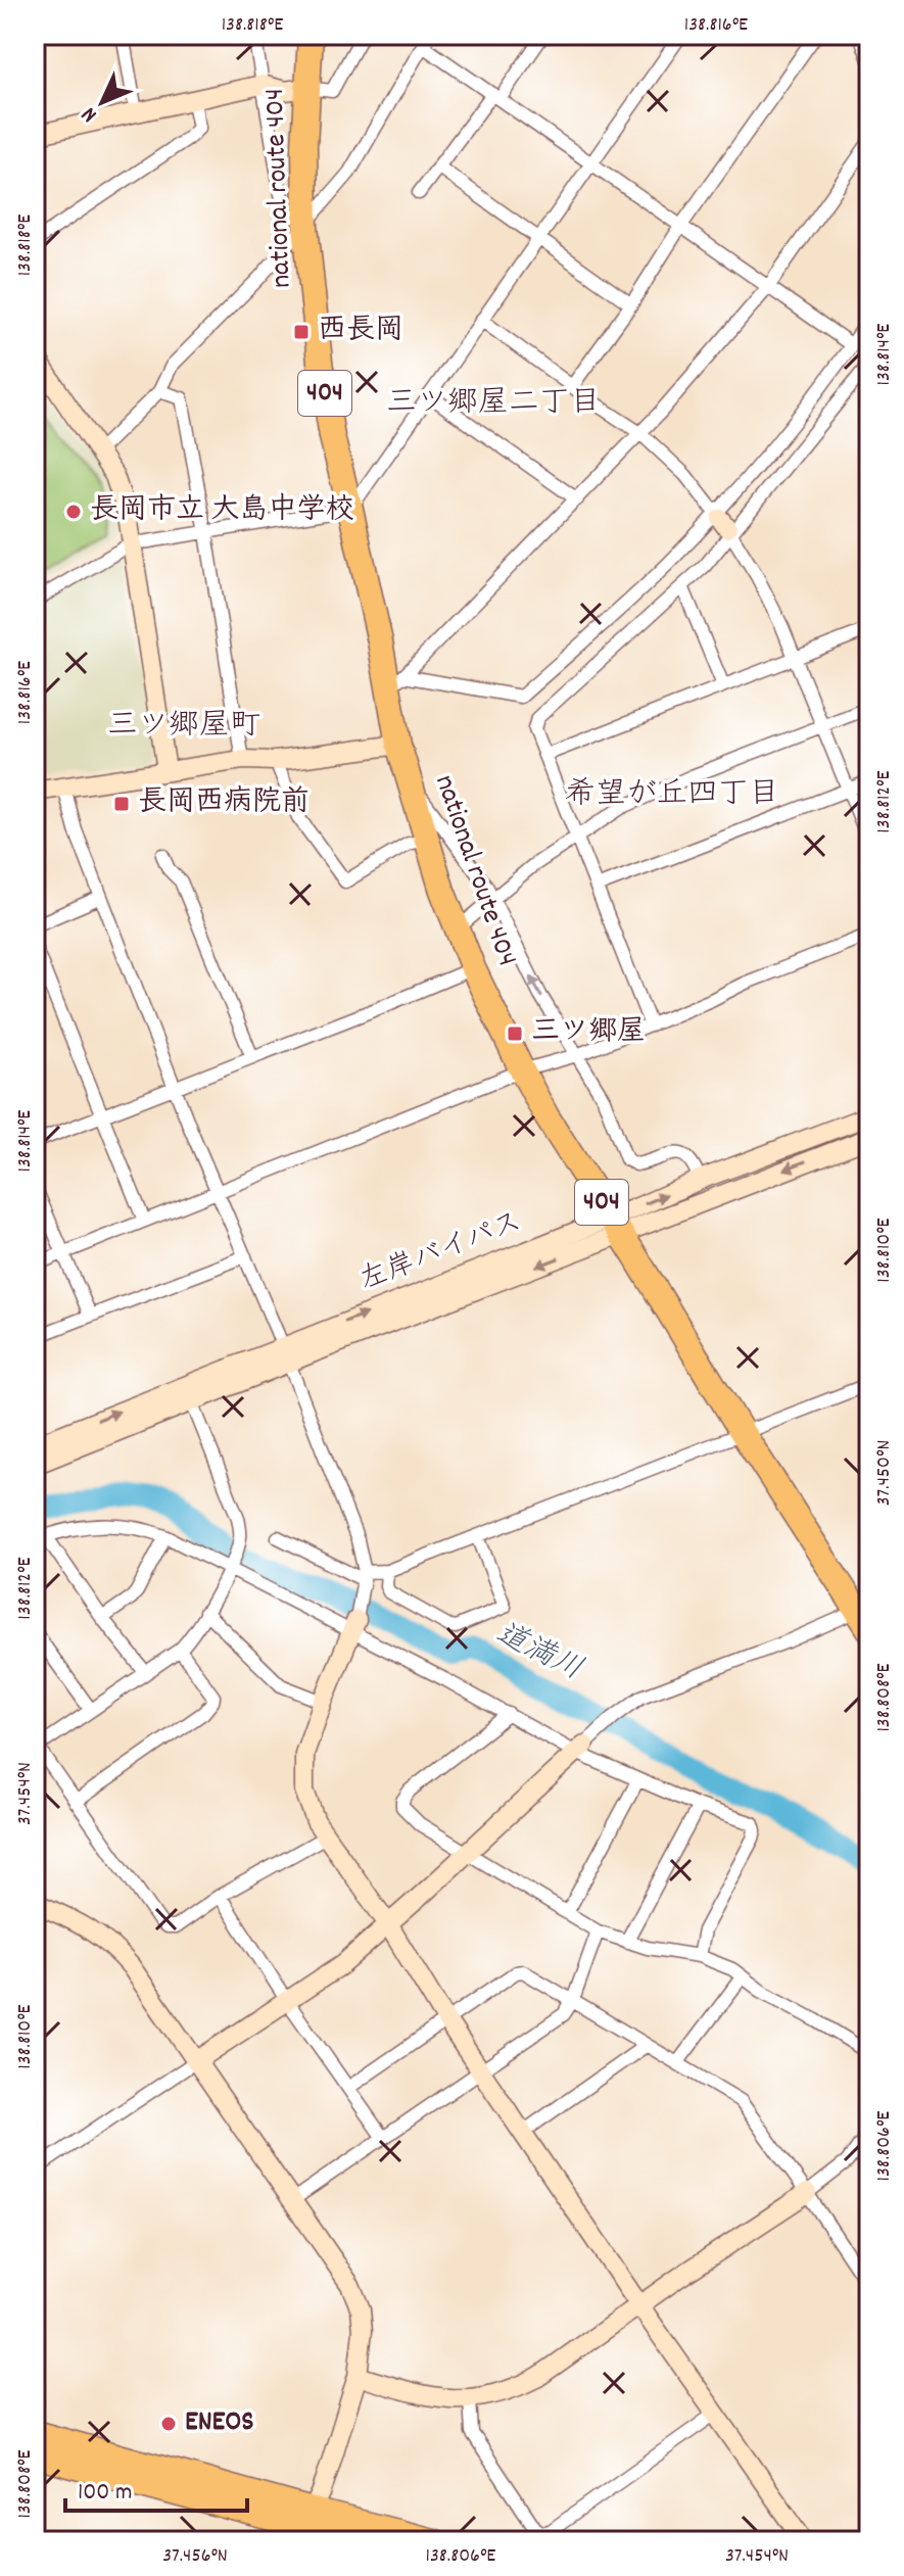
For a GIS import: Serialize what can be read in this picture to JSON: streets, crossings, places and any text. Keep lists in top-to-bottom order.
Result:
{
  "streets": {
    "highway": ["national route 404", "404"],
    "street": ["左岸バイパス"]
  },
  "crossings": [
    ["national route 404", "左岸バイパス"]
  ],
  "districts": ["三ツ郷屋二丁目", "三ツ郷屋町", "希望が丘四丁目"],
  "water": ["道満川"],
  "places": {
    "transit": ["西長岡", "長岡西病院前", "三ツ郷屋"],
    "other": ["長岡市立 大島中学校", "ENEOS"]
  },
  "scale_bar": "100 m",
  "north": "bottom left",
  "coordinates": [
    "138.818°E",
    "138.816°E",
    "138.814°E",
    "138.812°E",
    "138.810°E",
    "37.450°N",
    "138.808°E",
    "37.454°N",
    "138.806°E",
    "37.456°N"
  ]
}
